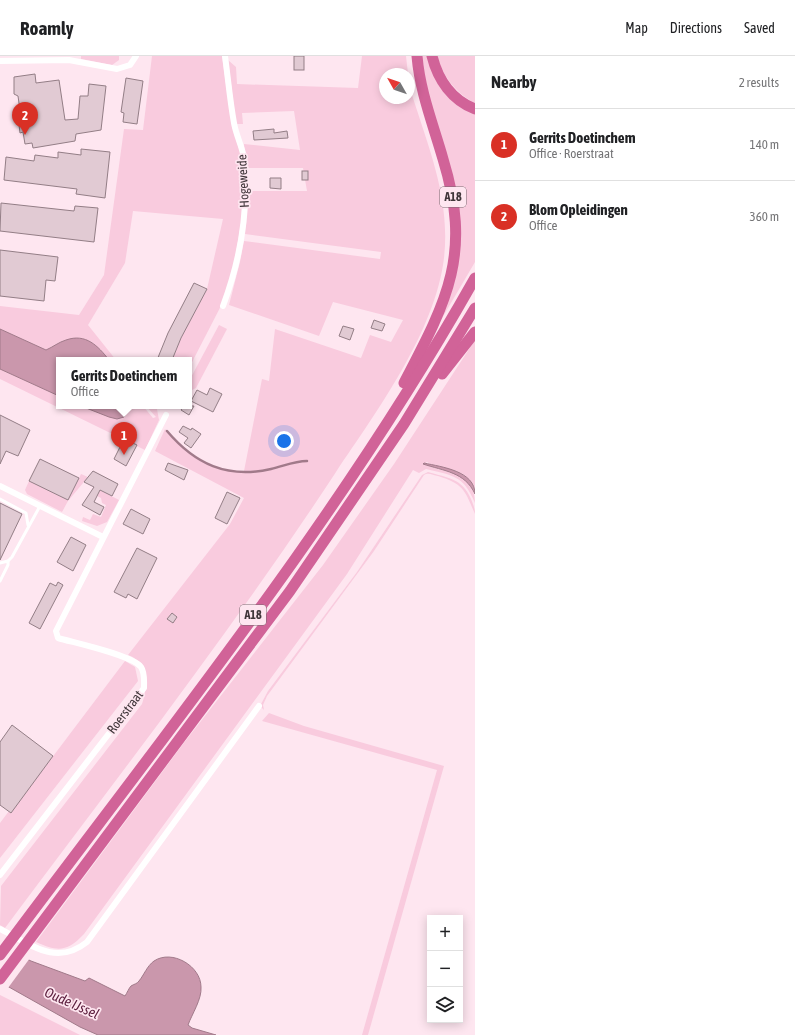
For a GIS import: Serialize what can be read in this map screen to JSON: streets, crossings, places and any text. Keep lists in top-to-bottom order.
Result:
{
  "streets": {
    "highway": ["A18"],
    "street": ["Hogeweide", "Roerstraat"]
  },
  "water": ["Oude IJssel"],
  "north": "top left",
  "page": {
    "header": "Roamly",
    "nav": ["Map", "Directions", "Saved"],
    "heading": ["Nearby", "2 results"],
    "pins": ["2", "1"],
    "list": [
      {
        "mark": "1",
        "name": "Gerrits Doetinchem",
        "note": "Office · Roerstraat",
        "value": "140 m"
      },
      {
        "mark": "2",
        "name": "Blom Opleidingen",
        "note": "Office",
        "value": "360 m"
      }
    ],
    "popup": ["Gerrits Doetinchem", "Office"],
    "map_buttons": ["+", "−"]
  }
}
